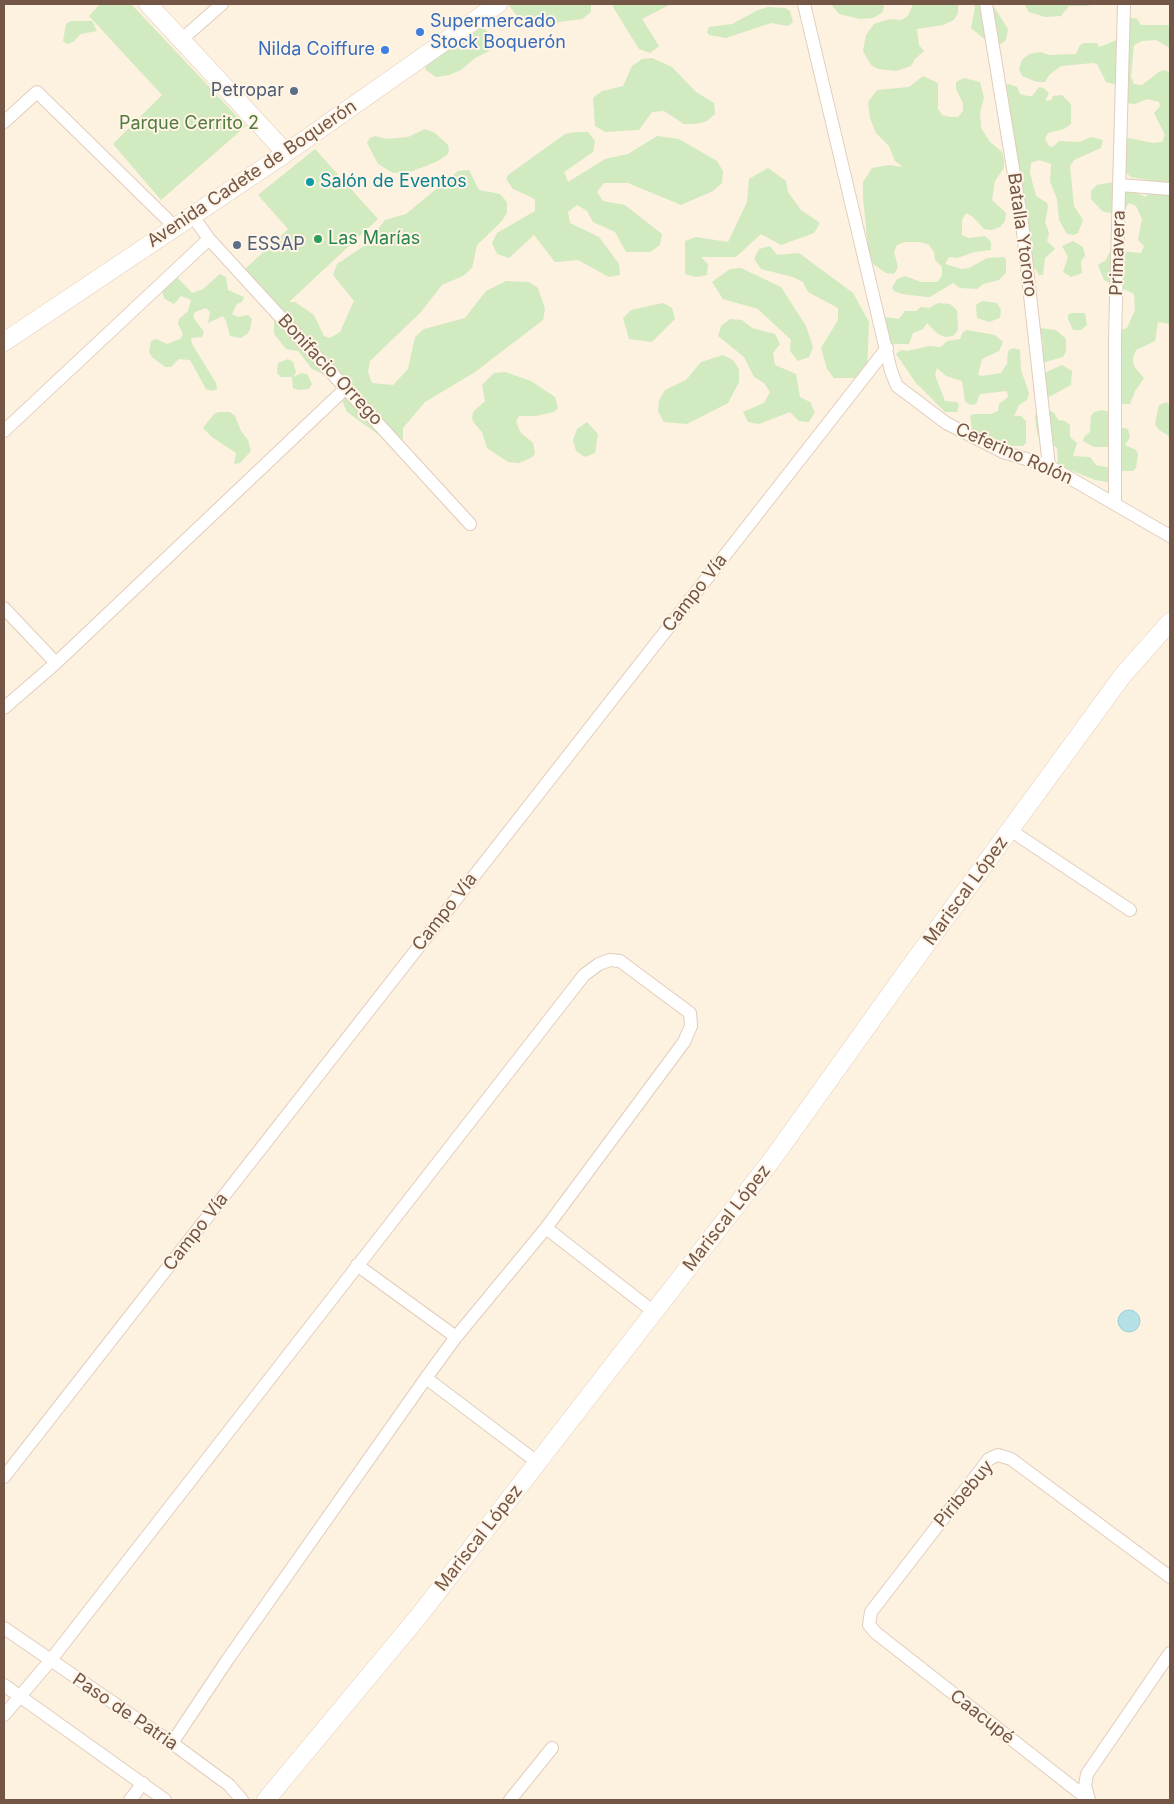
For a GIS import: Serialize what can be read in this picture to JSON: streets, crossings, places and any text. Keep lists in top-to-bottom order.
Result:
{
  "streets": {
    "street": [
      "Avenida Cadete de Boquerón",
      "Batalla Ytororo",
      "Primavera",
      "Bonifacio Orrego",
      "Ceferino Rolón",
      "Campo Vía",
      "Mariscal López",
      "Piribebuy",
      "Paso de Patria",
      "Caacupé"
    ]
  },
  "crossings": [
    ["Avenida Cadete de Boquerón", "Bonifacio Orrego"],
    ["Batalla Ytororo", "Ceferino Rolón"],
    ["Primavera", "Ceferino Rolón"],
    ["Ceferino Rolón", "Campo Vía"],
    ["Piribebuy", "Caacupé"]
  ],
  "parks": ["Parque Cerrito 2"],
  "places": [
    "Supermercado Stock Boquerón",
    "Nilda Coiffure",
    "Petropar",
    "Salón de Eventos",
    "Las Marías",
    "ESSAP"
  ]
}
